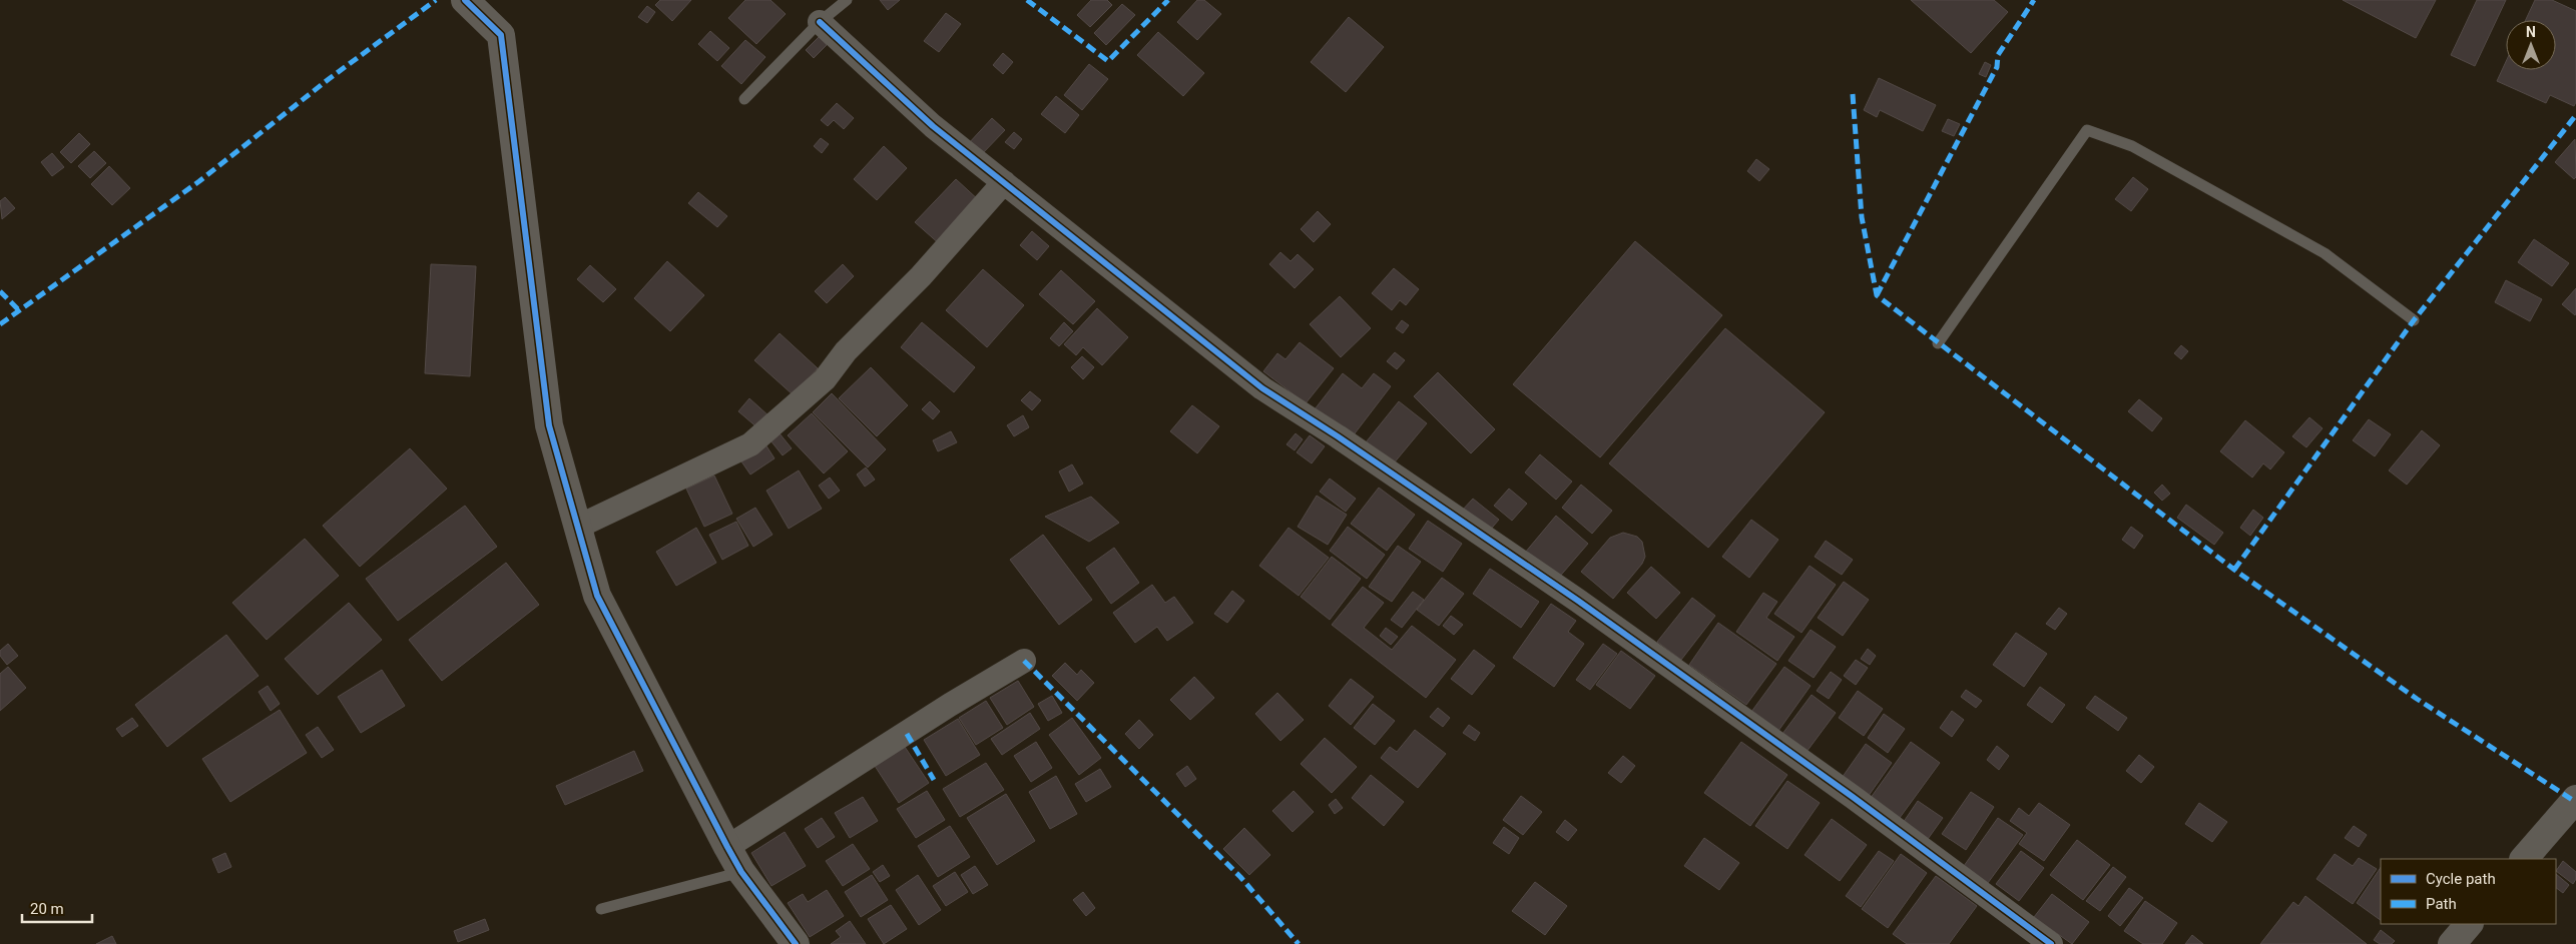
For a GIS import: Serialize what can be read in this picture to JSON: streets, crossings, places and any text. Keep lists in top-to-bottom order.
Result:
{
  "legend": ["Cycle path", "Path"],
  "scale_bar": "20 m",
  "north": "top"
}
